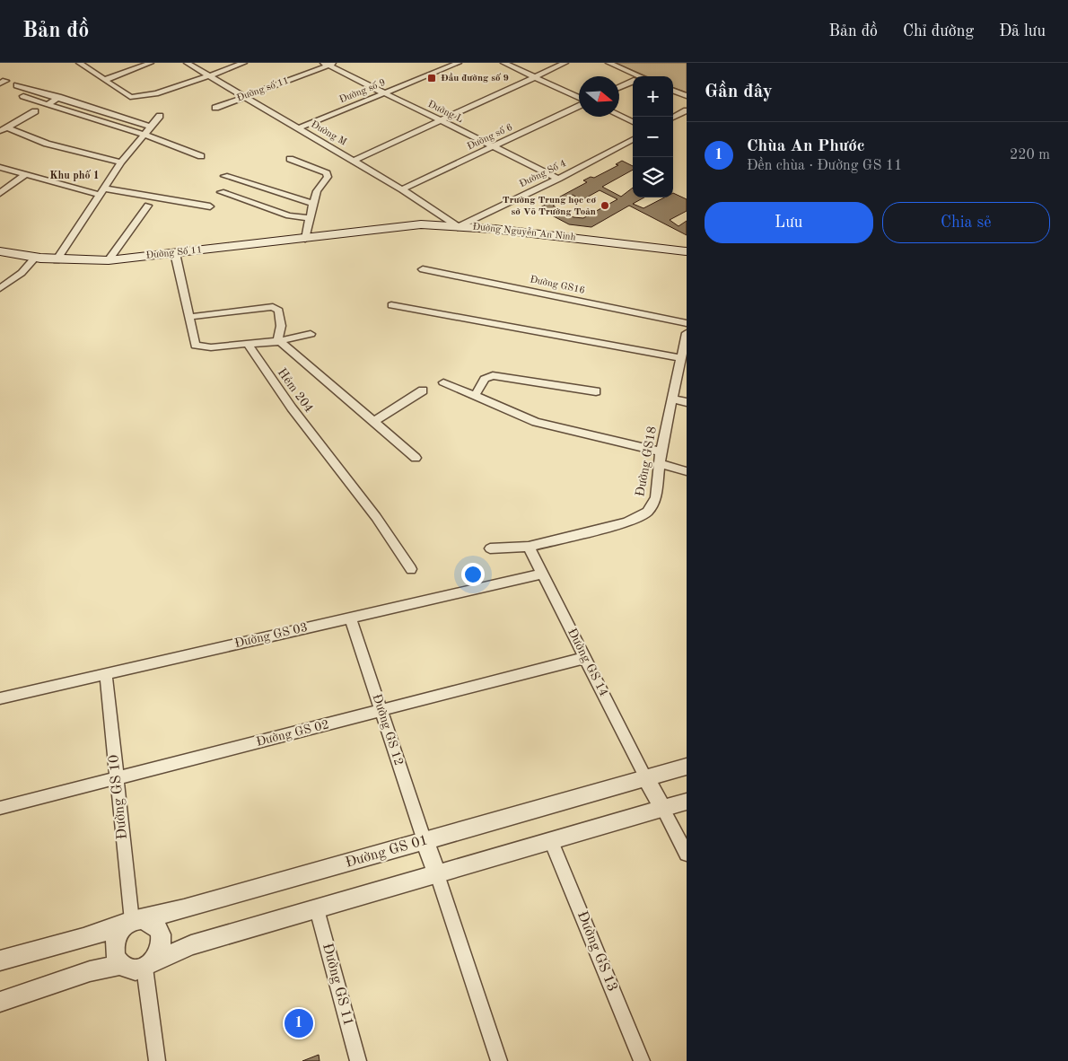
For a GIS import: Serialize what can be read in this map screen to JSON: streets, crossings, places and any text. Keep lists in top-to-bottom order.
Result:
{
  "streets": {
    "main road": ["Đường Nguyễn An Ninh", "Đường Số 11"],
    "street": [
      "Đường số 11",
      "Đường số 9",
      "Đường L",
      "Đường M",
      "Đường số 6",
      "Đường Số 4",
      "Đường GS16",
      "Hẻm 204",
      "Đường GS18",
      "Đường GS 03",
      "Đường GS 14",
      "Đường GS 12",
      "Đường GS 02",
      "Đường GS 10",
      "Đường GS 01",
      "Đường GS 13",
      "Đường GS 11"
    ]
  },
  "crossings": [
    ["Đường số 11", "Đường L"],
    ["Đường số 11", "Đường M"],
    ["Đường số 9", "Đường L"],
    ["Đường số 9", "Đường M"],
    ["Đường L", "Đường số 6"],
    ["Đường L", "Đường Số 4"],
    ["Đường M", "Đường số 6"],
    ["Đường M", "Đường Số 4"],
    ["Đường M", "Đường Nguyễn An Ninh"],
    ["Đường M", "Đường Số 11"],
    ["Đường Số 4", "Đường Nguyễn An Ninh"],
    ["Đường Số 4", "Đường Số 11"],
    ["Đường Nguyễn An Ninh", "Đường Số 11"],
    ["Đường GS18", "Đường GS 14"],
    ["Đường GS 03", "Đường GS 14"],
    ["Đường GS 03", "Đường GS 12"],
    ["Đường GS 03", "Đường GS 10"],
    ["Đường GS 14", "Đường GS 02"],
    ["Đường GS 14", "Đường GS 01"],
    ["Đường GS 12", "Đường GS 02"],
    ["Đường GS 12", "Đường GS 01"],
    ["Đường GS 02", "Đường GS 10"],
    ["Đường GS 10", "Đường GS 01"]
  ],
  "districts": ["Khu phố 1"],
  "places": {
    "transit": ["Đầu đường số 9"],
    "other": ["Trường Trung học cơ sở Võ Trường Toản"]
  },
  "north": "right",
  "page": {
    "header": "Bản đồ",
    "nav": ["Bản đồ", "Chỉ đường", "Đã lưu"],
    "heading": "Gần đây",
    "map_buttons": ["+", "−"],
    "list": [
      {
        "mark": "1",
        "name": "Chùa An Phước",
        "note": "Đền chùa · Đường GS 11",
        "value": "220 m"
      }
    ],
    "buttons": ["Lưu", "Chia sẻ"],
    "pins": "1"
  }
}
